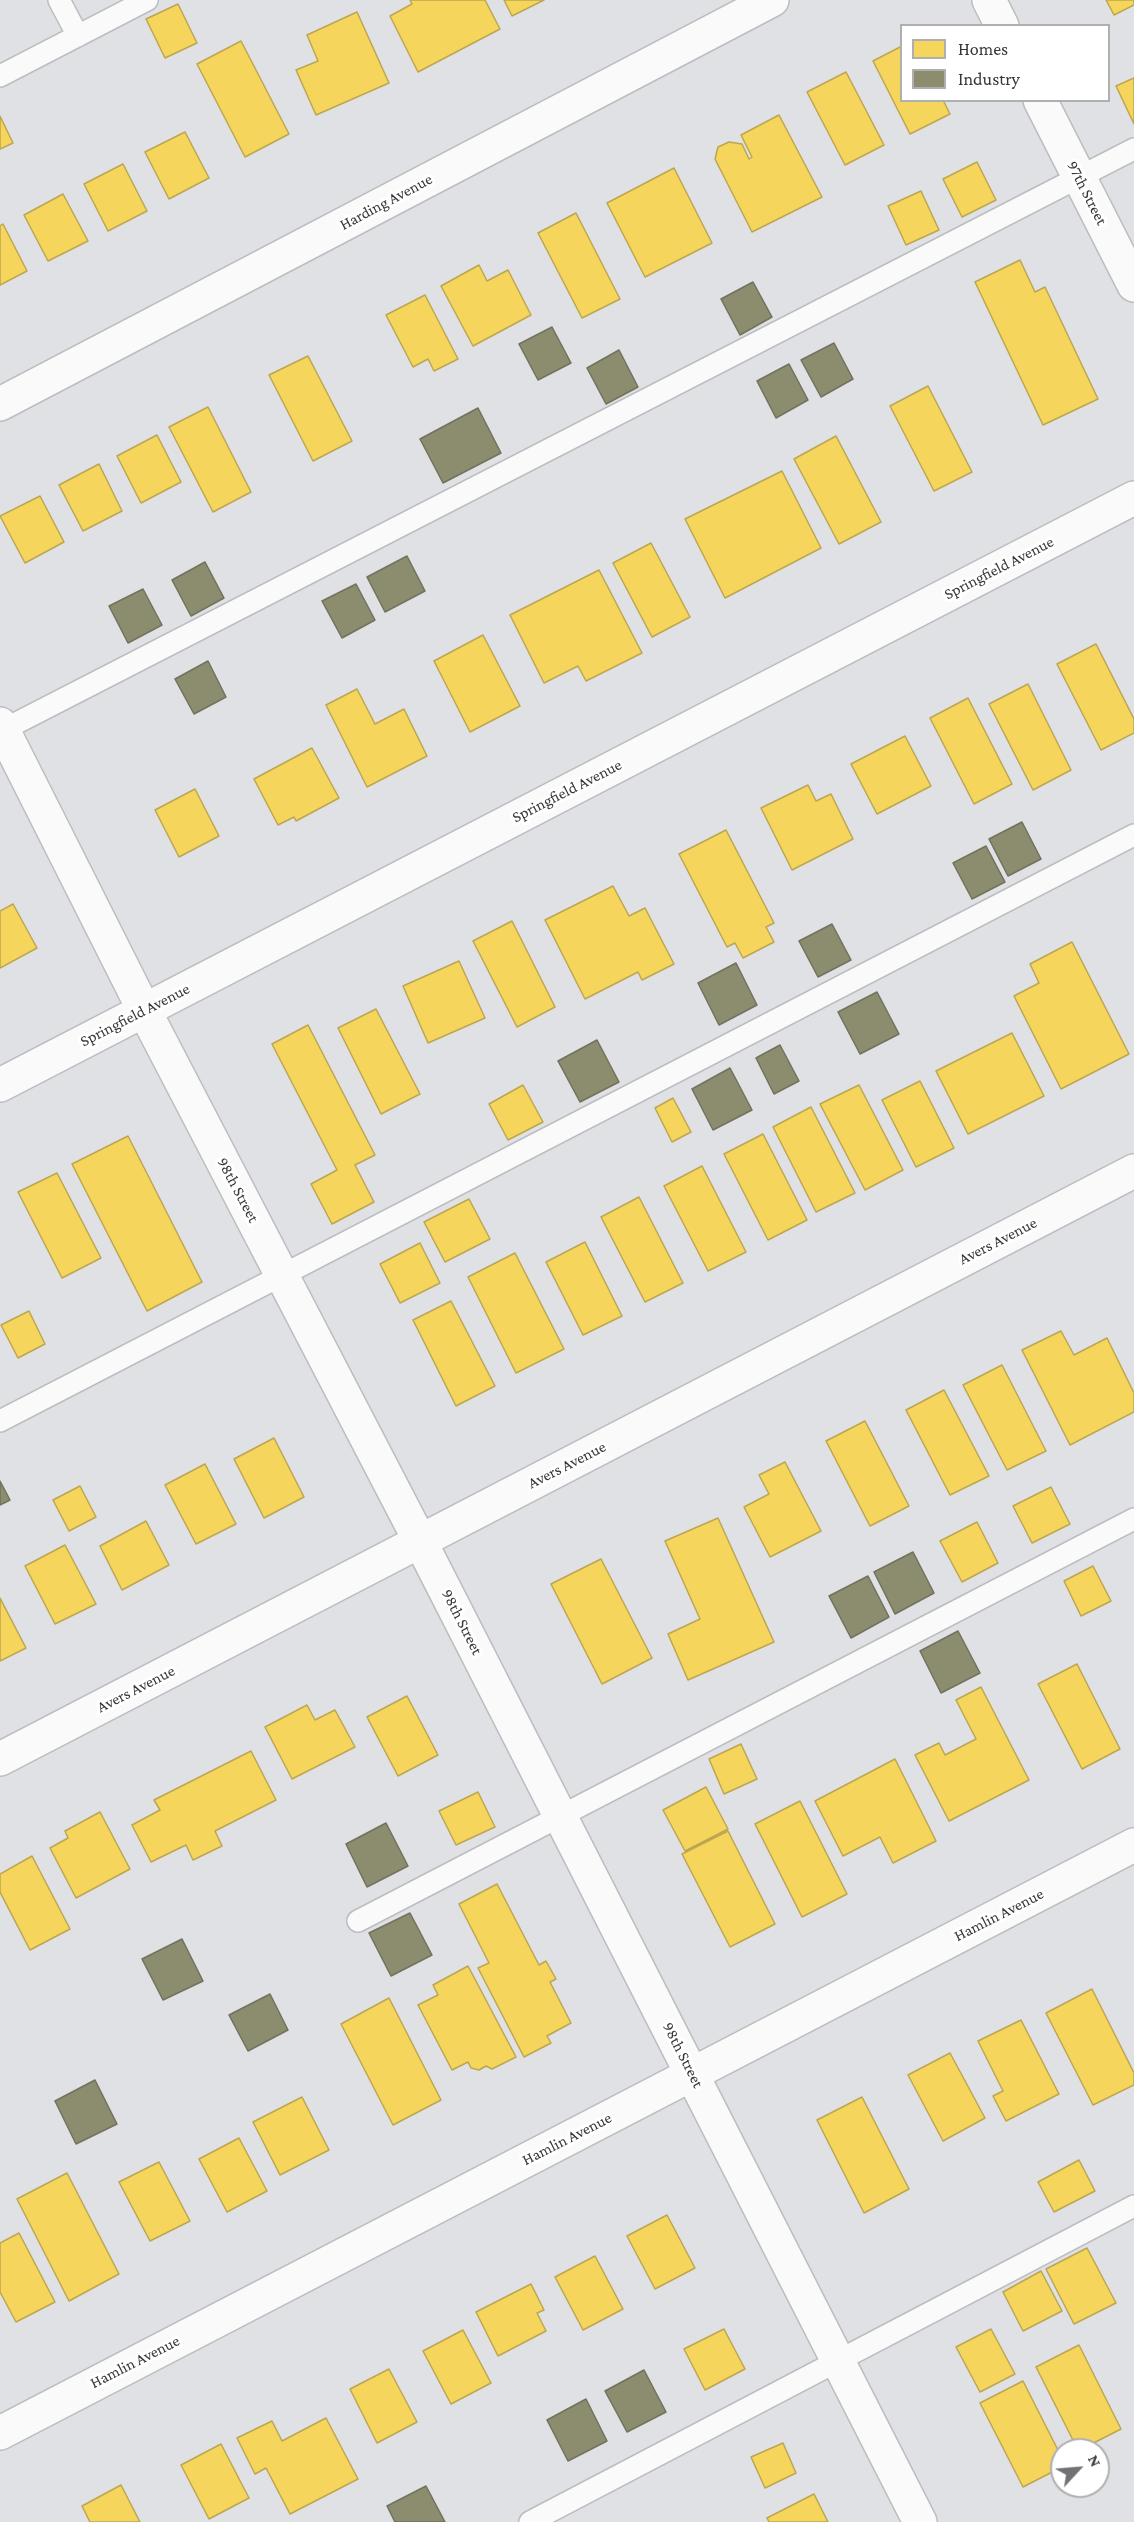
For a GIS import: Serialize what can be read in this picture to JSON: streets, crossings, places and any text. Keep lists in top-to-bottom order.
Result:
{
  "streets": {
    "street": [
      "97th Street",
      "Harding Avenue",
      "Springfield Avenue",
      "98th Street",
      "Avers Avenue",
      "Hamlin Avenue"
    ]
  },
  "crossings": [
    ["Springfield Avenue", "98th Street"],
    ["98th Street", "Avers Avenue"],
    ["98th Street", "Hamlin Avenue"]
  ],
  "legend": ["Homes", "Industry"],
  "north": "top right"
}
